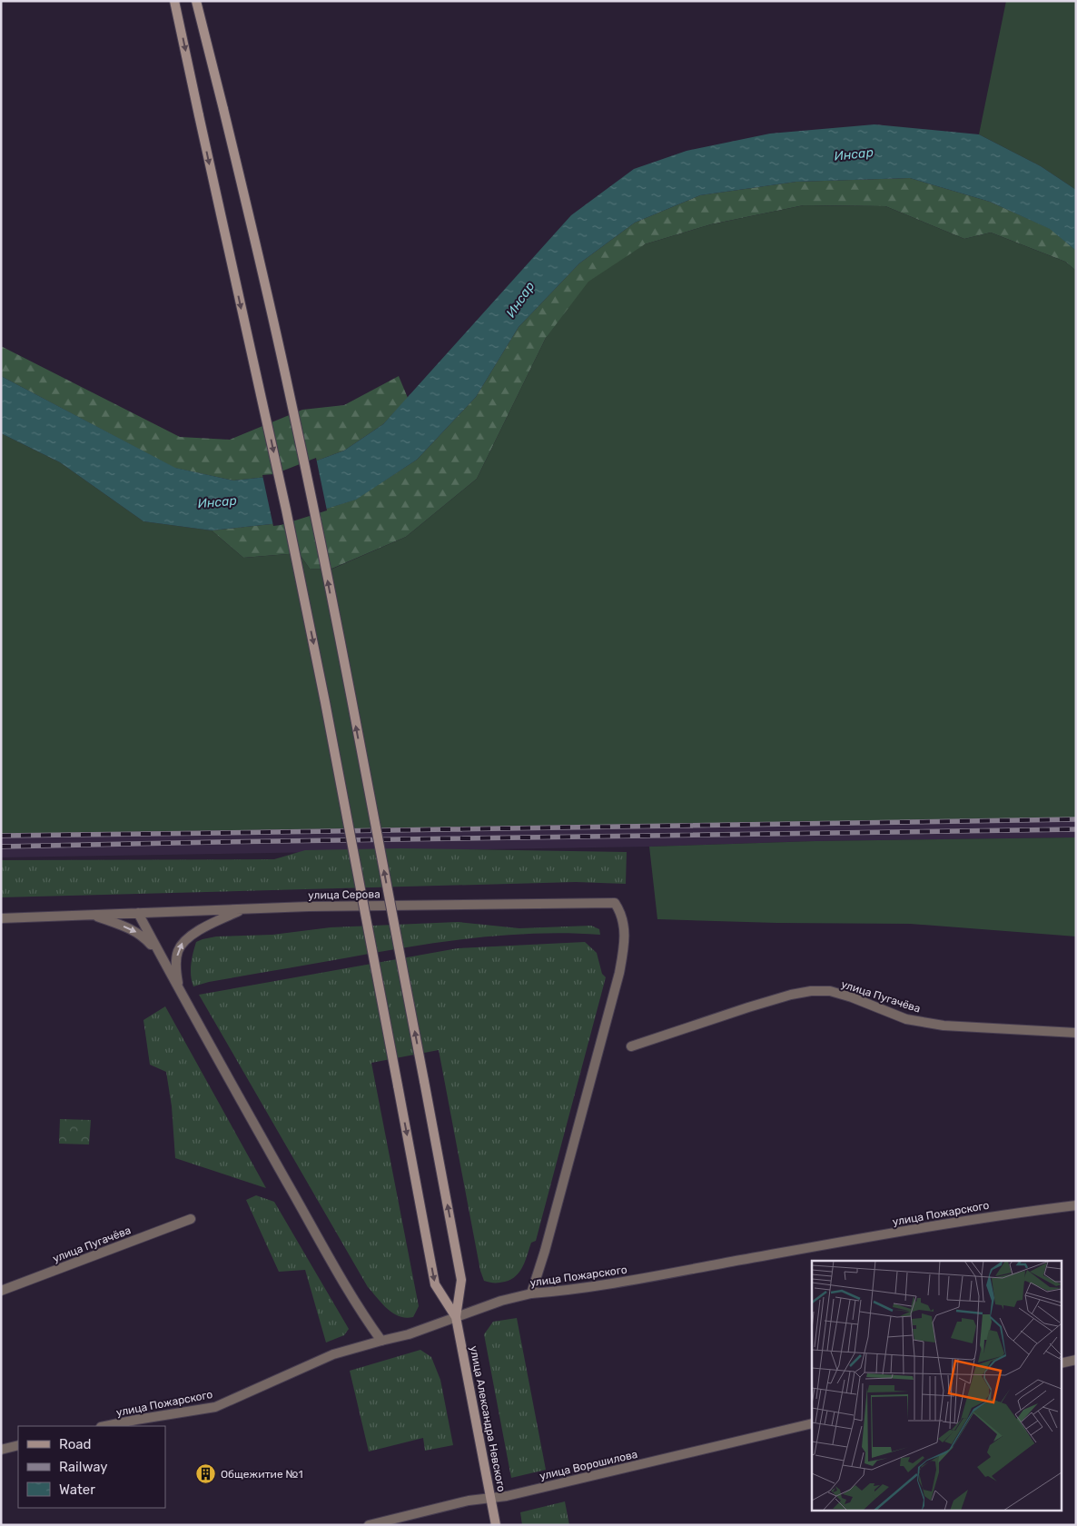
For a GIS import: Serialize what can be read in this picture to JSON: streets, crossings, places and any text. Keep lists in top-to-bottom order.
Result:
{
  "streets": {
    "main road": ["улица Александра Невского"],
    "street": [
      "улица Серова",
      "улица Пугачёва",
      "улица Пожарского",
      "улица Ворошилова"
    ]
  },
  "crossings": [
    ["улица Серова", "улица Пожарского"],
    ["улица Пожарского", "улица Александра Невского"],
    ["улица Александра Невского", "улица Ворошилова"]
  ],
  "water": ["Инсар"],
  "places": {
    "building": ["Общежитие №1"]
  },
  "legend": ["Road", "Railway", "Water"]
}
